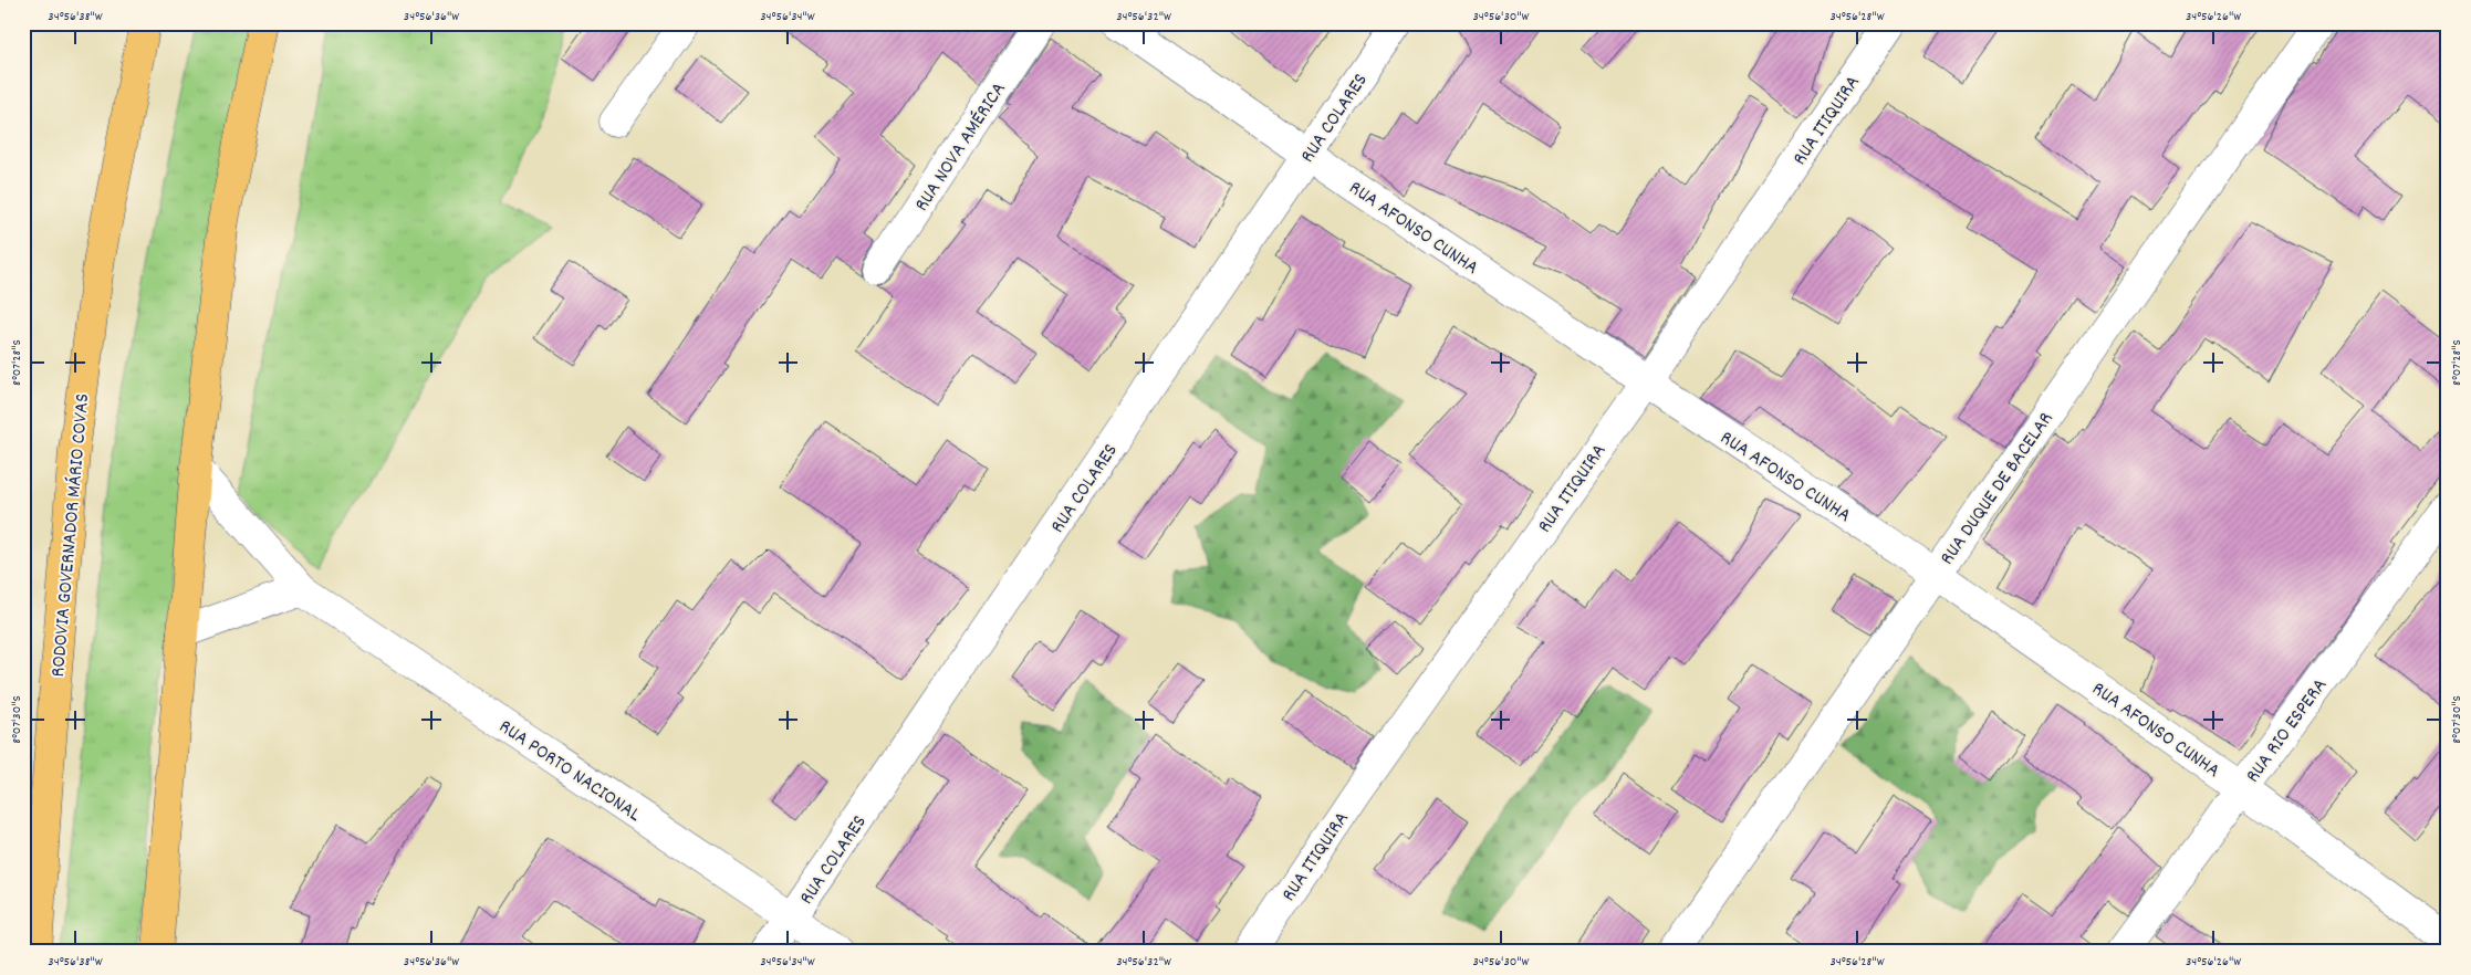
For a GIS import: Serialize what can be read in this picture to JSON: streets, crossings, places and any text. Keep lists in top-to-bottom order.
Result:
{
  "streets": {
    "highway": ["RODOVIA GOVERNADOR MÁRIO COVAS"],
    "street": [
      "RUA COLARES",
      "RUA ITIQUIRA",
      "RUA NOVA AMÉRICA",
      "RUA AFONSO CUNHA",
      "RUA DUQUE DE BACELAR",
      "RUA RIO ESPERA",
      "RUA PORTO NACIONAL"
    ]
  },
  "crossings": [
    ["RUA COLARES", "RUA AFONSO CUNHA"],
    ["RUA COLARES", "RUA PORTO NACIONAL"],
    ["RUA ITIQUIRA", "RUA AFONSO CUNHA"],
    ["RUA AFONSO CUNHA", "RUA DUQUE DE BACELAR"],
    ["RUA AFONSO CUNHA", "RUA RIO ESPERA"]
  ],
  "coordinates": [
    "34°56'38\"W",
    "34°56'36\"W",
    "34°56'34\"W",
    "34°56'32\"W",
    "34°56'30\"W",
    "34°56'28\"W",
    "34°56'26\"W",
    "8°07'28\"S",
    "8°07'30\"S"
  ]
}
